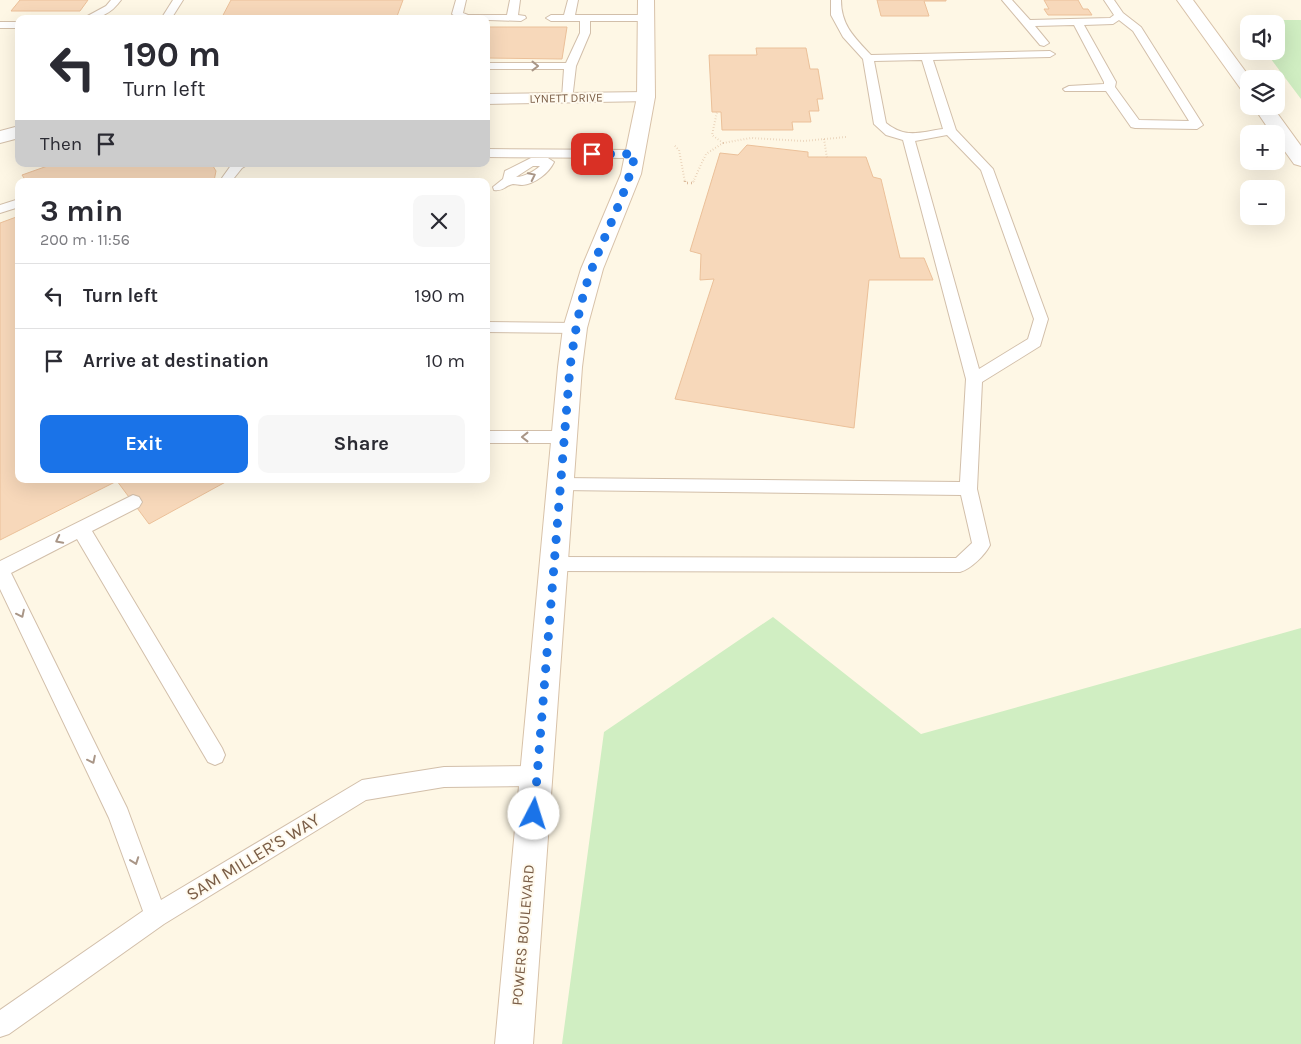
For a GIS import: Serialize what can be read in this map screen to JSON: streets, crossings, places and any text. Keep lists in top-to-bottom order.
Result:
{
  "streets": {
    "street": ["LYNETT DRIVE", "POWERS BOULEVARD"],
    "lane": ["SAM MILLER'S WAY"]
  },
  "crossings": [
    ["LYNETT DRIVE", "POWERS BOULEVARD"],
    ["SAM MILLER'S WAY", "POWERS BOULEVARD"]
  ],
  "page": {
    "map_buttons": ["+", "−"],
    "turn": ["190 m", "Turn left"],
    "then": "Then",
    "heading": ["3 min", "200 m · 11:56"],
    "list": [
      {
        "name": "Turn left",
        "value": "190 m"
      },
      {
        "name": "Arrive at destination",
        "value": "10 m"
      }
    ],
    "buttons": ["Exit", "Share"]
  }
}
